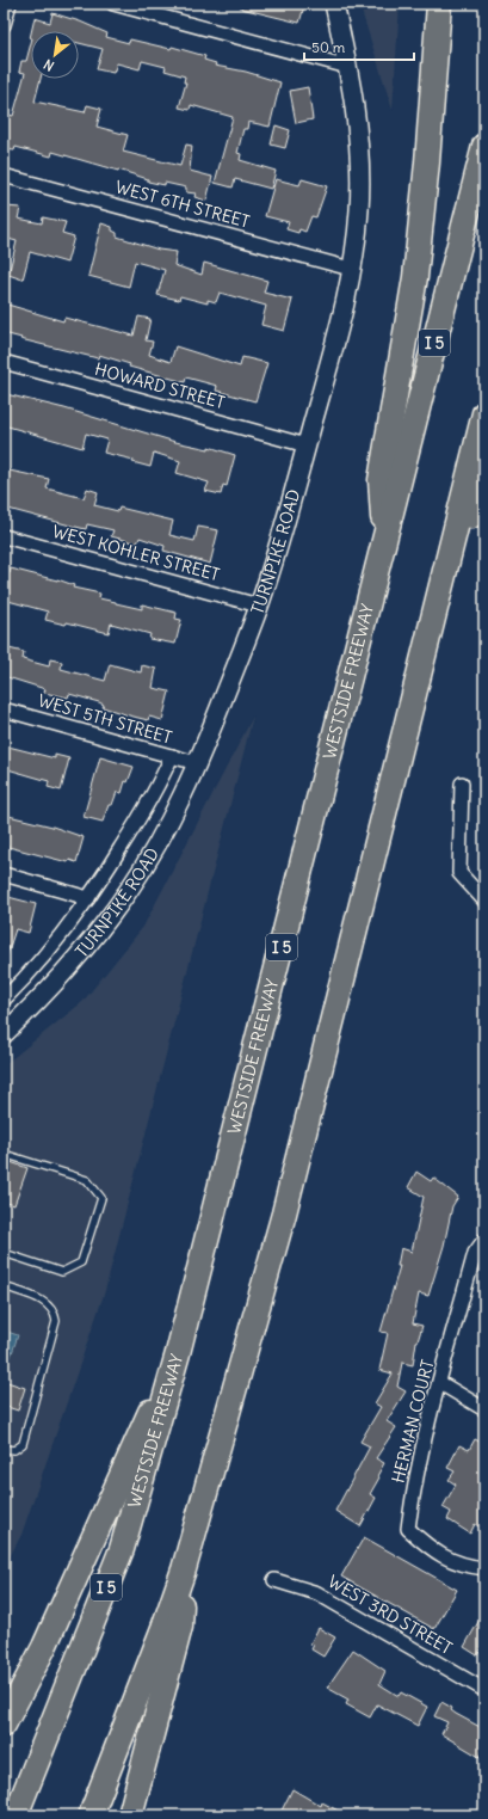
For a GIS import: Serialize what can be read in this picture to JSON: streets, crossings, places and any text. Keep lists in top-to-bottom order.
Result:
{
  "streets": {
    "highway": ["I 5", "WESTSIDE FREEWAY"],
    "street": [
      "WEST 6TH STREET",
      "HOWARD STREET",
      "TURNPIKE ROAD",
      "WEST KOHLER STREET",
      "WEST 5TH STREET",
      "HERMAN COURT",
      "WEST 3RD STREET"
    ]
  },
  "crossings": [
    ["WEST 6TH STREET", "TURNPIKE ROAD"],
    ["HOWARD STREET", "TURNPIKE ROAD"],
    ["TURNPIKE ROAD", "WEST KOHLER STREET"],
    ["TURNPIKE ROAD", "WEST 5TH STREET"]
  ],
  "scale_bar": "50 m",
  "north": "bottom left"
}
